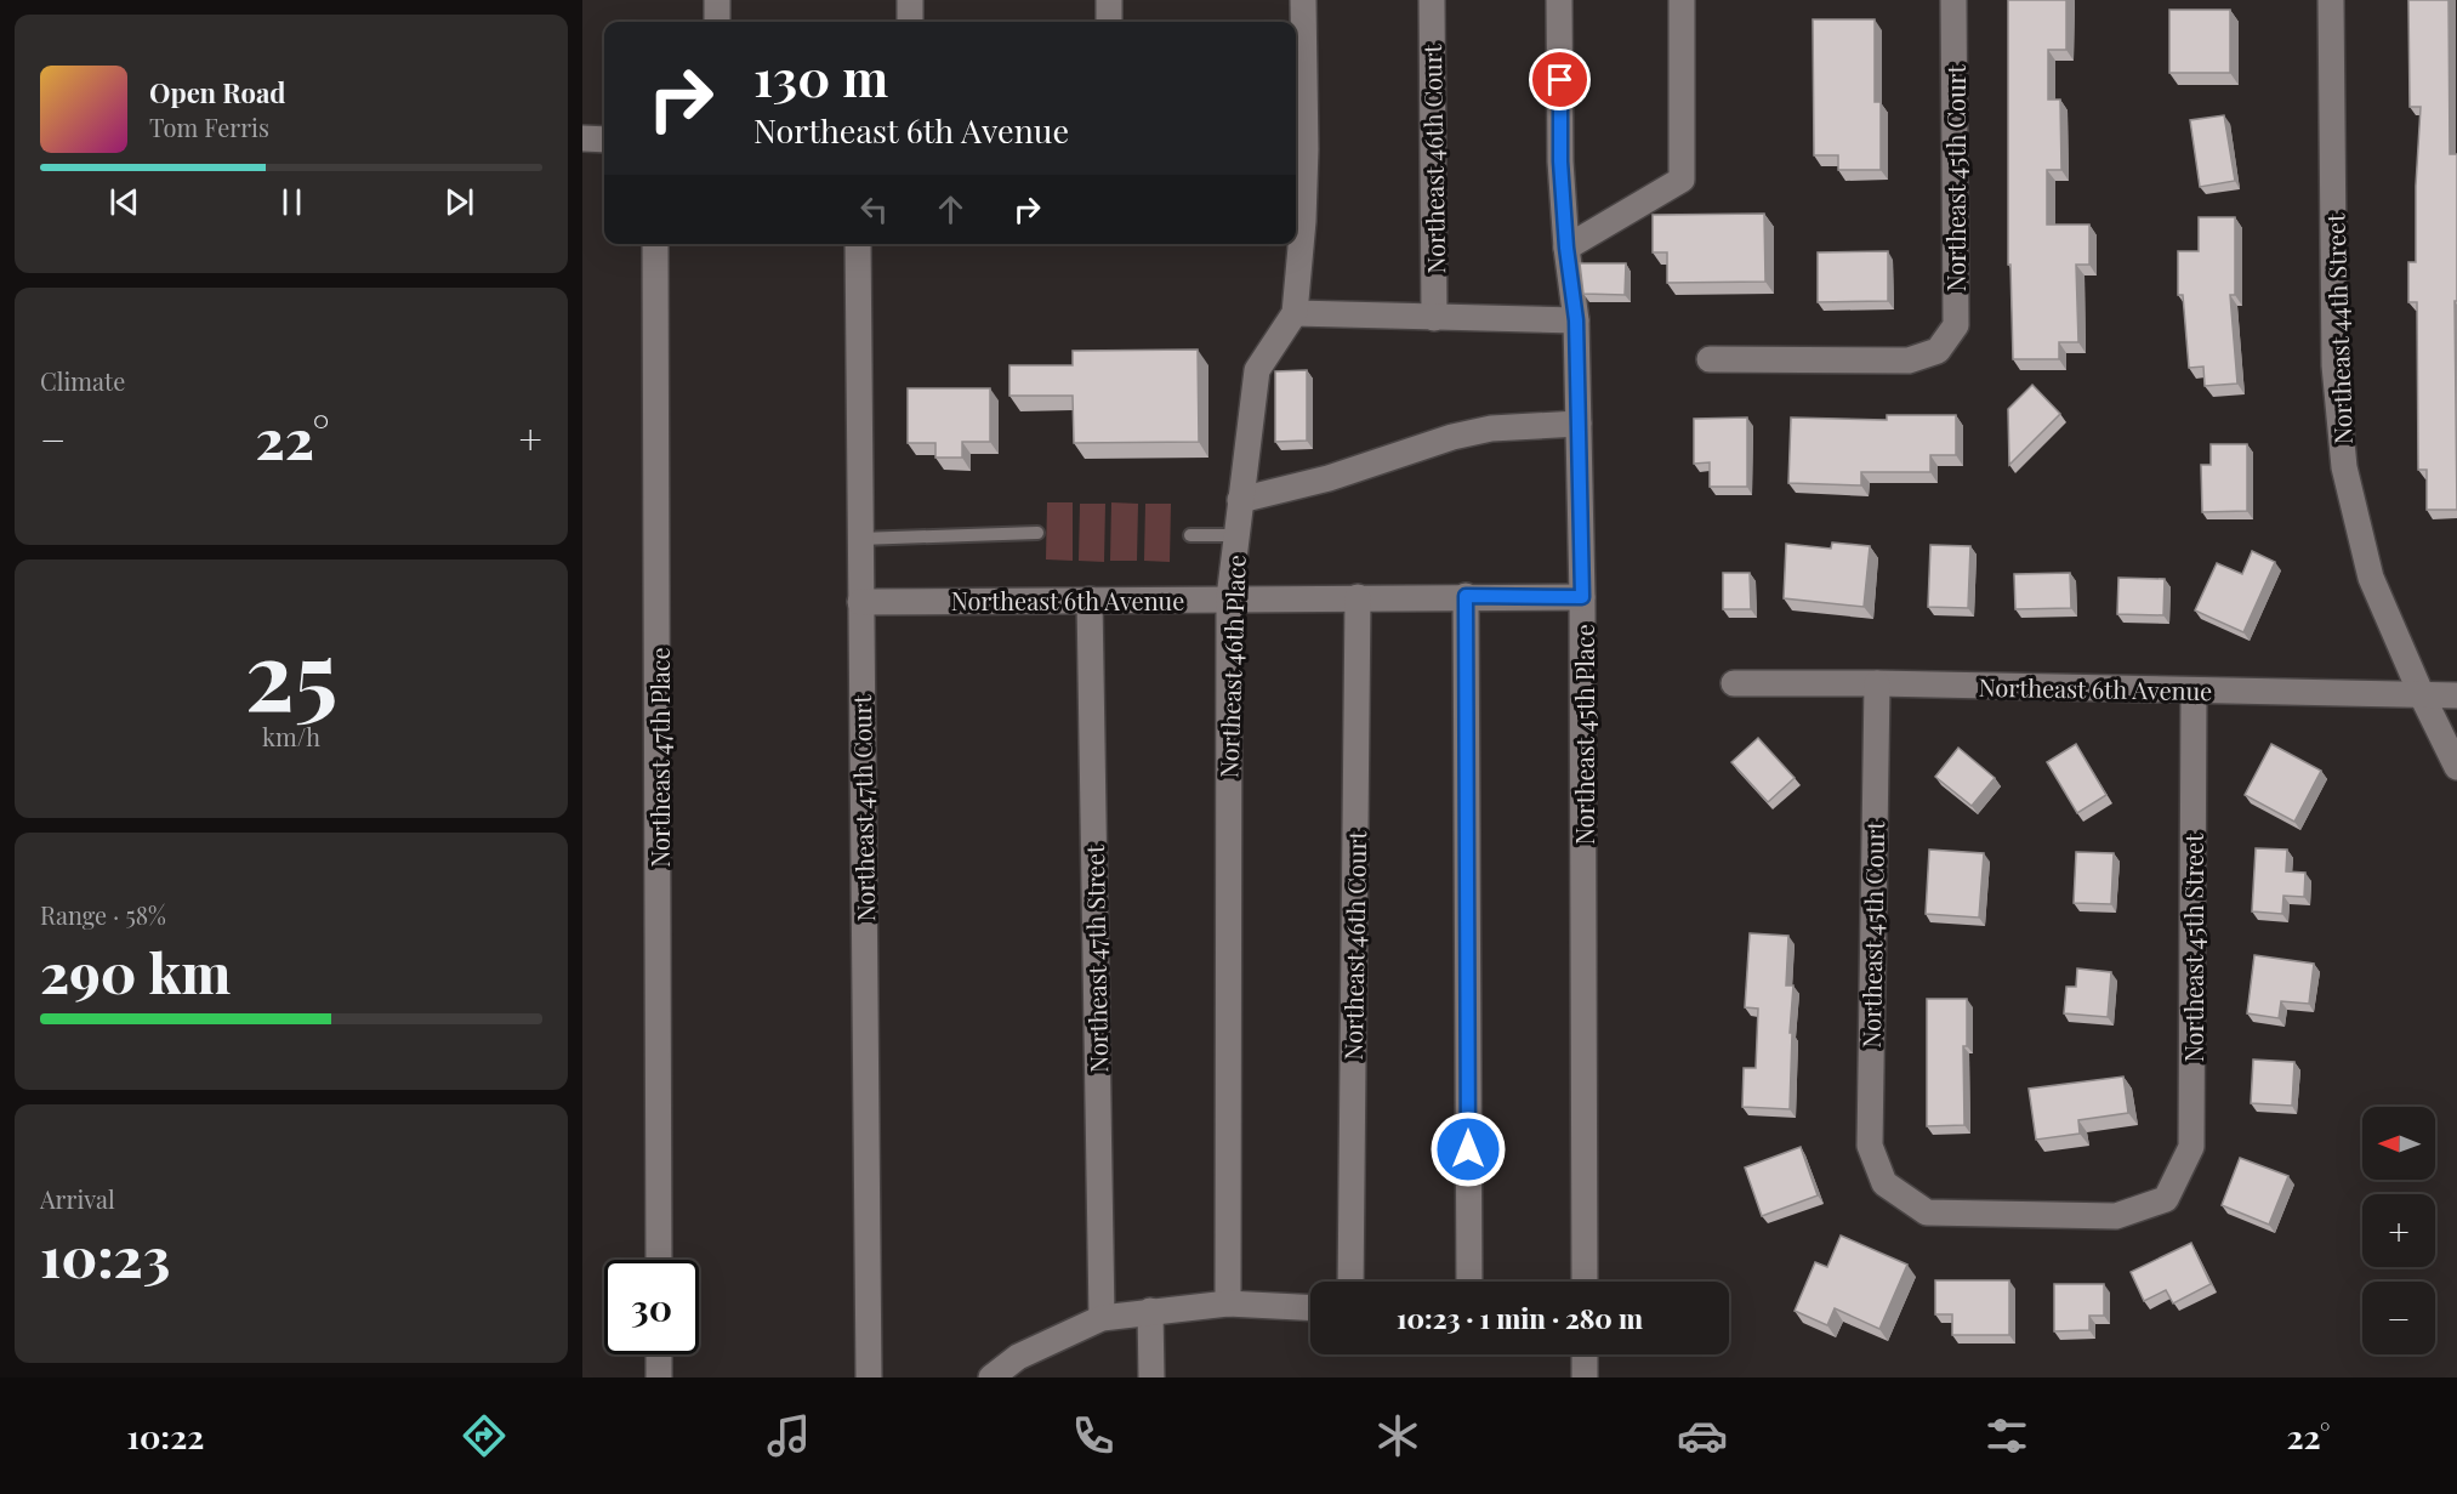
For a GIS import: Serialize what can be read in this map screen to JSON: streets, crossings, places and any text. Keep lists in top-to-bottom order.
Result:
{
  "streets": {
    "street": [
      "Northeast 46th Court",
      "Northeast 45th Court",
      "Northeast 44th Street",
      "Northeast 6th Avenue",
      "Northeast 46th Place",
      "Northeast 45th Place",
      "Northeast 47th Place",
      "Northeast 47th Court",
      "Northeast 45th Street",
      "Northeast 47th Street"
    ]
  },
  "crossings": [
    ["Northeast 46th Court", "Northeast 6th Avenue"],
    ["Northeast 45th Court", "Northeast 6th Avenue"],
    ["Northeast 45th Court", "Northeast 45th Street"],
    ["Northeast 44th Street", "Northeast 6th Avenue"],
    ["Northeast 6th Avenue", "Northeast 46th Place"],
    ["Northeast 6th Avenue", "Northeast 45th Place"],
    ["Northeast 6th Avenue", "Northeast 47th Court"],
    ["Northeast 6th Avenue", "Northeast 45th Street"],
    ["Northeast 6th Avenue", "Northeast 47th Street"]
  ],
  "north": "left",
  "page": {
    "turn": ["130 m", "Northeast 6th Avenue"],
    "song": ["Open Road", "Tom Ferris"],
    "tile": [
      "Climate",
      ["25", "km/h"],
      ["Range · 58%", "290 km"],
      ["Arrival", "10:23"]
    ],
    "heat": ["−", "22°", "+"],
    "map_buttons": ["+", "−"],
    "limit": "30",
    "trip": "10:23 · 1 min · 280 m",
    "tabs": ["10:22", "22°"]
  }
}
